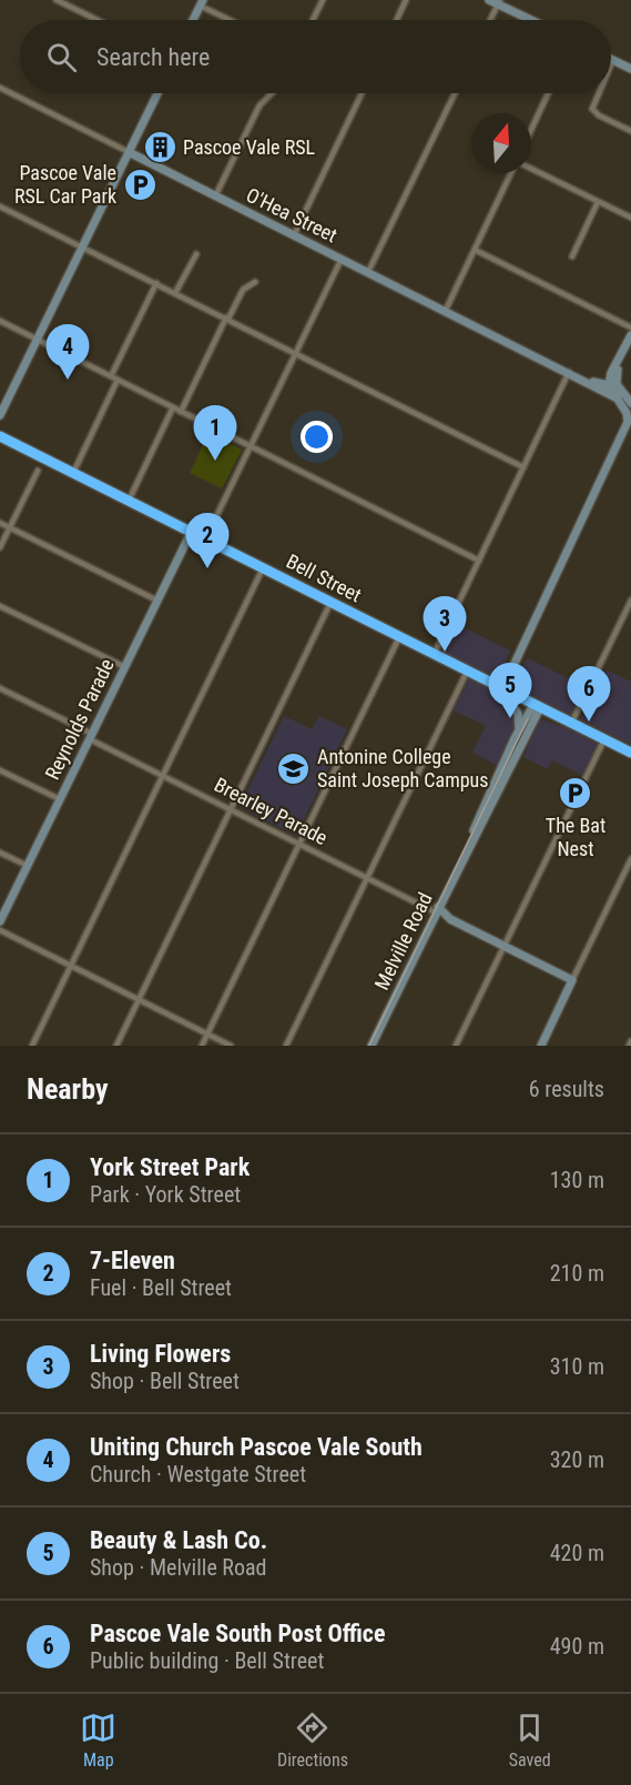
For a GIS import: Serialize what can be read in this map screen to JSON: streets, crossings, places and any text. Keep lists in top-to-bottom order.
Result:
{
  "streets": {
    "highway": ["Bell Street"],
    "street": [
      "O'Hea Street",
      "Reynolds Parade",
      "Brearley Parade",
      "Melville Road"
    ]
  },
  "crossings": [
    ["Bell Street", "Reynolds Parade"],
    ["Bell Street", "Melville Road"],
    ["Reynolds Parade", "Brearley Parade"],
    ["Brearley Parade", "Melville Road"]
  ],
  "places": {
    "building": ["Pascoe Vale RSL"],
    "parking": ["Pascoe Vale RSL Car Park", "The Bat Nest"],
    "school or university": ["Antonine College Saint Joseph Campus"]
  },
  "north": "top",
  "page": {
    "search": "Search here",
    "pins": [
      "4",
      "1",
      "2",
      "3",
      "5",
      "6"
    ],
    "heading": ["Nearby", "6 results"],
    "list": [
      {
        "mark": "1",
        "name": "York Street Park",
        "note": "Park · York Street",
        "value": "130 m"
      },
      {
        "mark": "2",
        "name": "7-Eleven",
        "note": "Fuel · Bell Street",
        "value": "210 m"
      },
      {
        "mark": "3",
        "name": "Living Flowers",
        "note": "Shop · Bell Street",
        "value": "310 m"
      },
      {
        "mark": "4",
        "name": "Uniting Church Pascoe Vale South",
        "note": "Church · Westgate Street",
        "value": "320 m"
      },
      {
        "mark": "5",
        "name": "Beauty & Lash Co.",
        "note": "Shop · Melville Road",
        "value": "420 m"
      },
      {
        "mark": "6",
        "name": "Pascoe Vale South Post Office",
        "note": "Public building · Bell Street",
        "value": "490 m"
      }
    ],
    "nav": ["Map", "Directions", "Saved"]
  }
}
